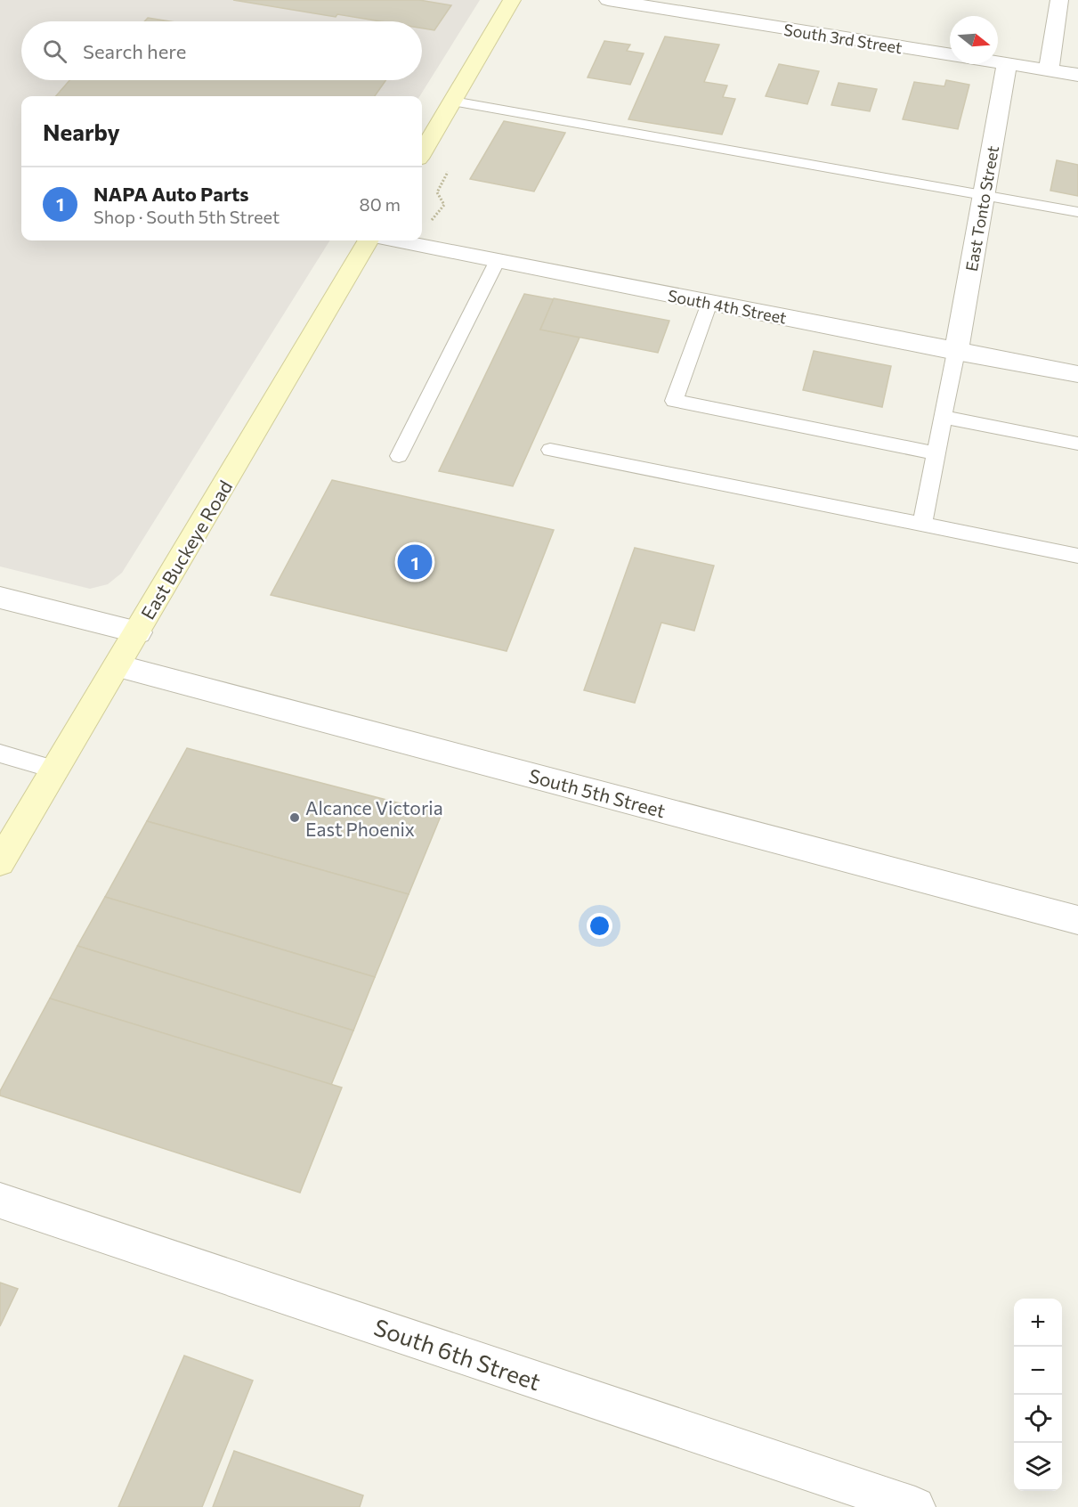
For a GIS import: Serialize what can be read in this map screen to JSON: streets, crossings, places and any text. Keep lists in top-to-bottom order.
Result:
{
  "streets": {
    "main road": ["East Buckeye Road"],
    "street": [
      "South 3rd Street",
      "East Tonto Street",
      "South 4th Street",
      "South 5th Street",
      "South 6th Street"
    ]
  },
  "crossings": [
    ["South 3rd Street", "East Tonto Street"],
    ["East Tonto Street", "South 4th Street"],
    ["East Buckeye Road", "South 5th Street"]
  ],
  "places": ["Alcance Victoria East Phoenix"],
  "north": "right",
  "page": {
    "search": "Search here",
    "heading": "Nearby",
    "list": [
      {
        "mark": "1",
        "name": "NAPA Auto Parts",
        "note": "Shop · South 5th Street",
        "value": "80 m"
      }
    ],
    "pins": "1",
    "map_buttons": ["+", "−"]
  }
}
